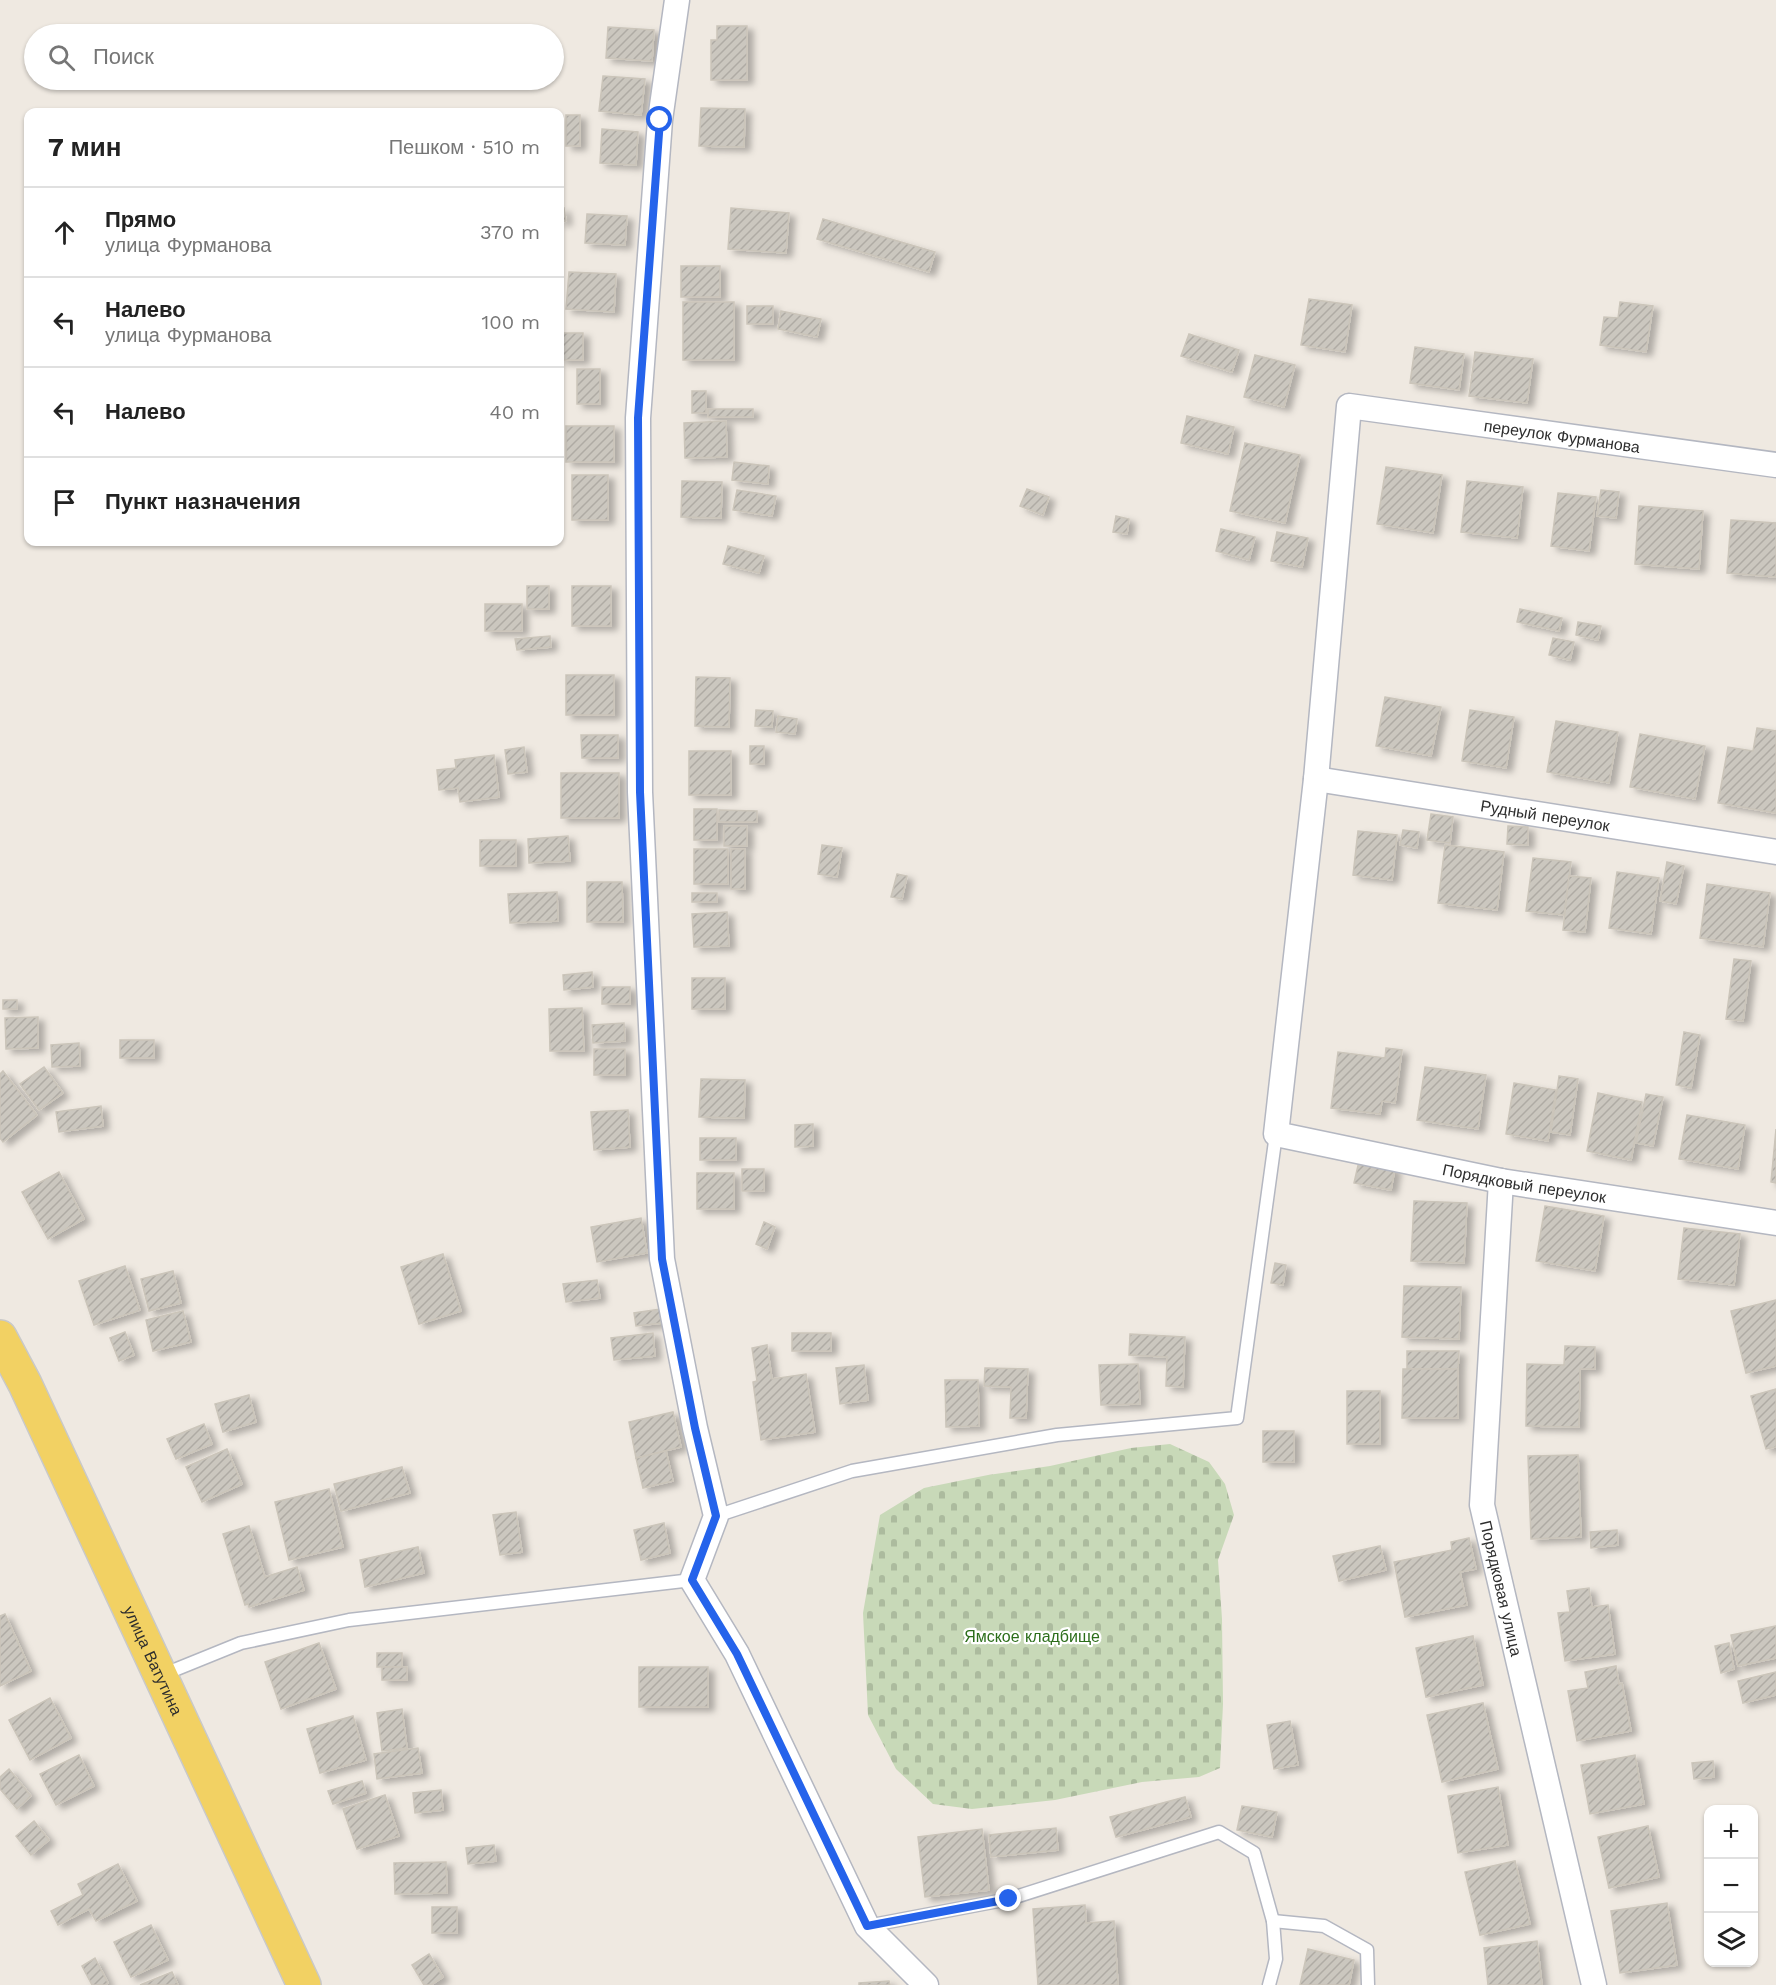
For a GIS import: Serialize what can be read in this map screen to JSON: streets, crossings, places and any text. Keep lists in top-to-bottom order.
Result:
{
  "streets": {
    "main road": ["улица Ватутина"],
    "street": [
      "переулок Фурманова",
      "Рудный переулок",
      "Порядковый переулок",
      "Порядковая улица"
    ]
  },
  "crossings": [
    ["переулок Фурманова", "Рудный переулок"],
    ["Порядковый переулок", "Порядковая улица"]
  ],
  "parks": ["Ямское кладбище"],
  "page": {
    "search": "Поиск",
    "heading": ["7 мин", "Пешком · 510 m"],
    "list": [
      ["Прямо", "улица Фурманова", "370 m"],
      ["Налево", "улица Фурманова", "100 m"],
      ["Налево", "40 m"],
      "Пункт назначения"
    ],
    "map_buttons": ["+", "−"]
  }
}
